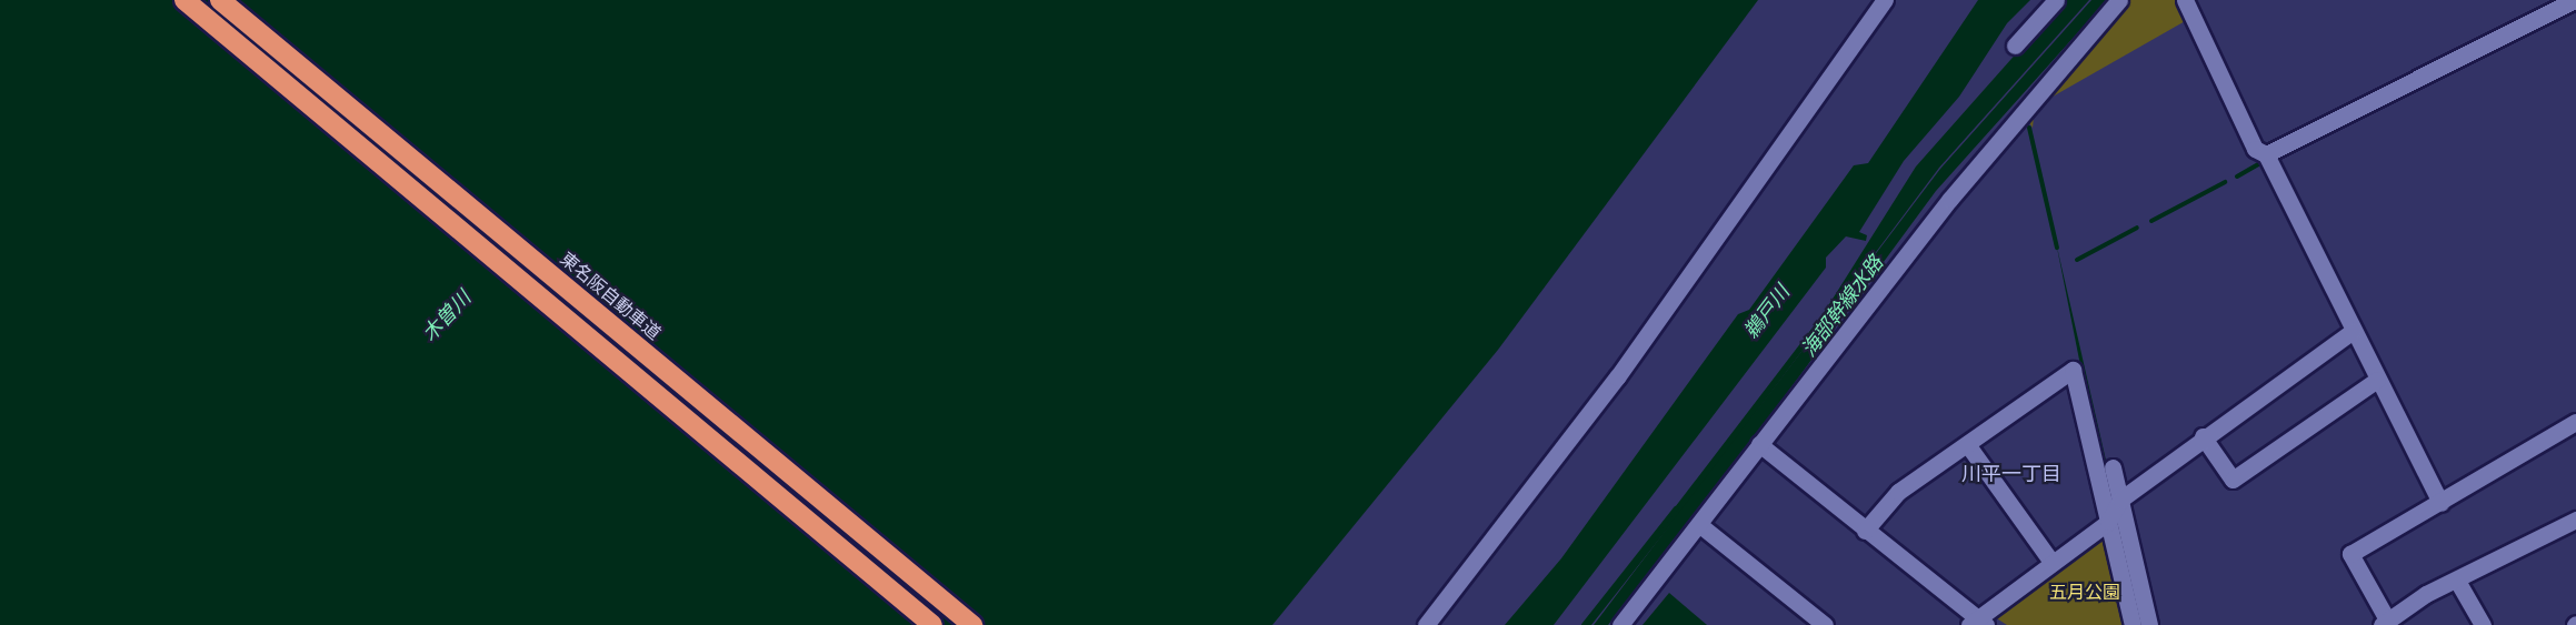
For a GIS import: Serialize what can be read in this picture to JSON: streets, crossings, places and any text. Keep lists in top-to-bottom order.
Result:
{
  "streets": {
    "highway": ["東名阪自動車道"]
  },
  "districts": ["川平一丁目"],
  "water": ["海部幹線水路", "鵜戸川", "木曽川"],
  "parks": ["五月公園"]
}
